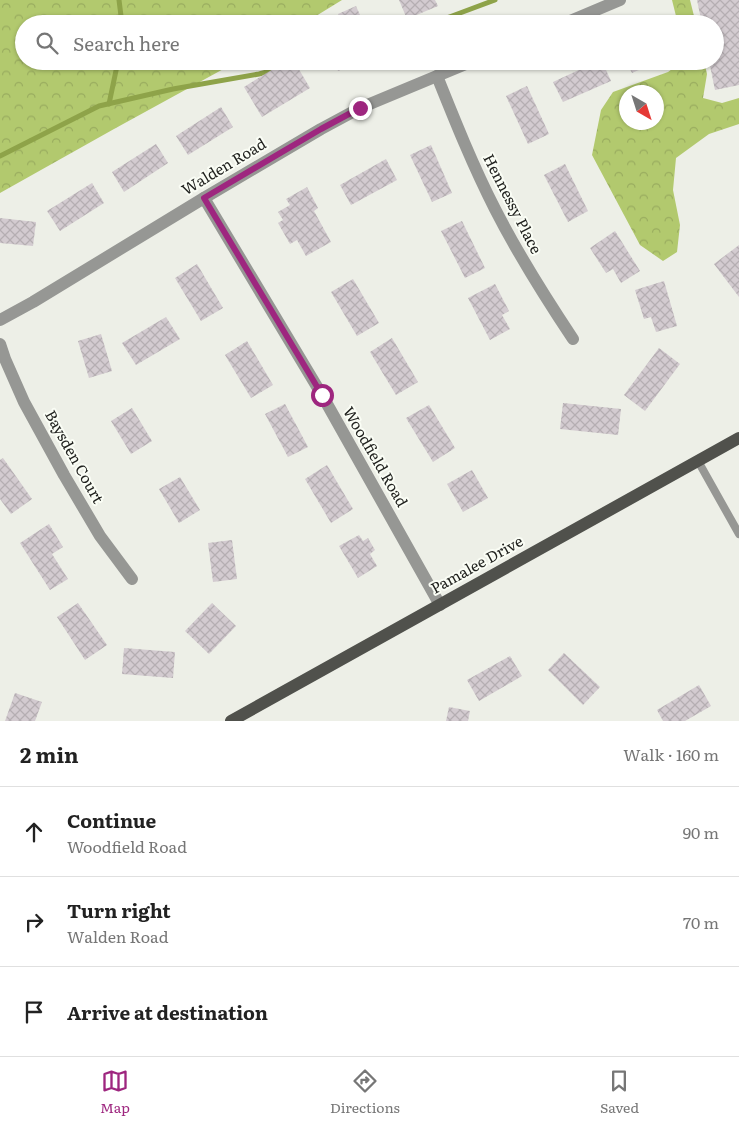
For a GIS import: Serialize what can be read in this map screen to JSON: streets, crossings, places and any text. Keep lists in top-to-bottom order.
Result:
{
  "streets": {
    "main road": ["Pamalee Drive"],
    "street": [
      "Walden Road",
      "Hennessy Place",
      "Baysden Court",
      "Woodfield Road"
    ]
  },
  "crossings": [
    ["Walden Road", "Hennessy Place"],
    ["Walden Road", "Woodfield Road"],
    ["Woodfield Road", "Pamalee Drive"]
  ],
  "north": "bottom right",
  "page": {
    "search": "Search here",
    "heading": ["2 min", "Walk · 160 m"],
    "list": [
      ["Continue", "Woodfield Road", "90 m"],
      ["Turn right", "Walden Road", "70 m"],
      "Arrive at destination"
    ],
    "nav": ["Map", "Directions", "Saved"]
  }
}
